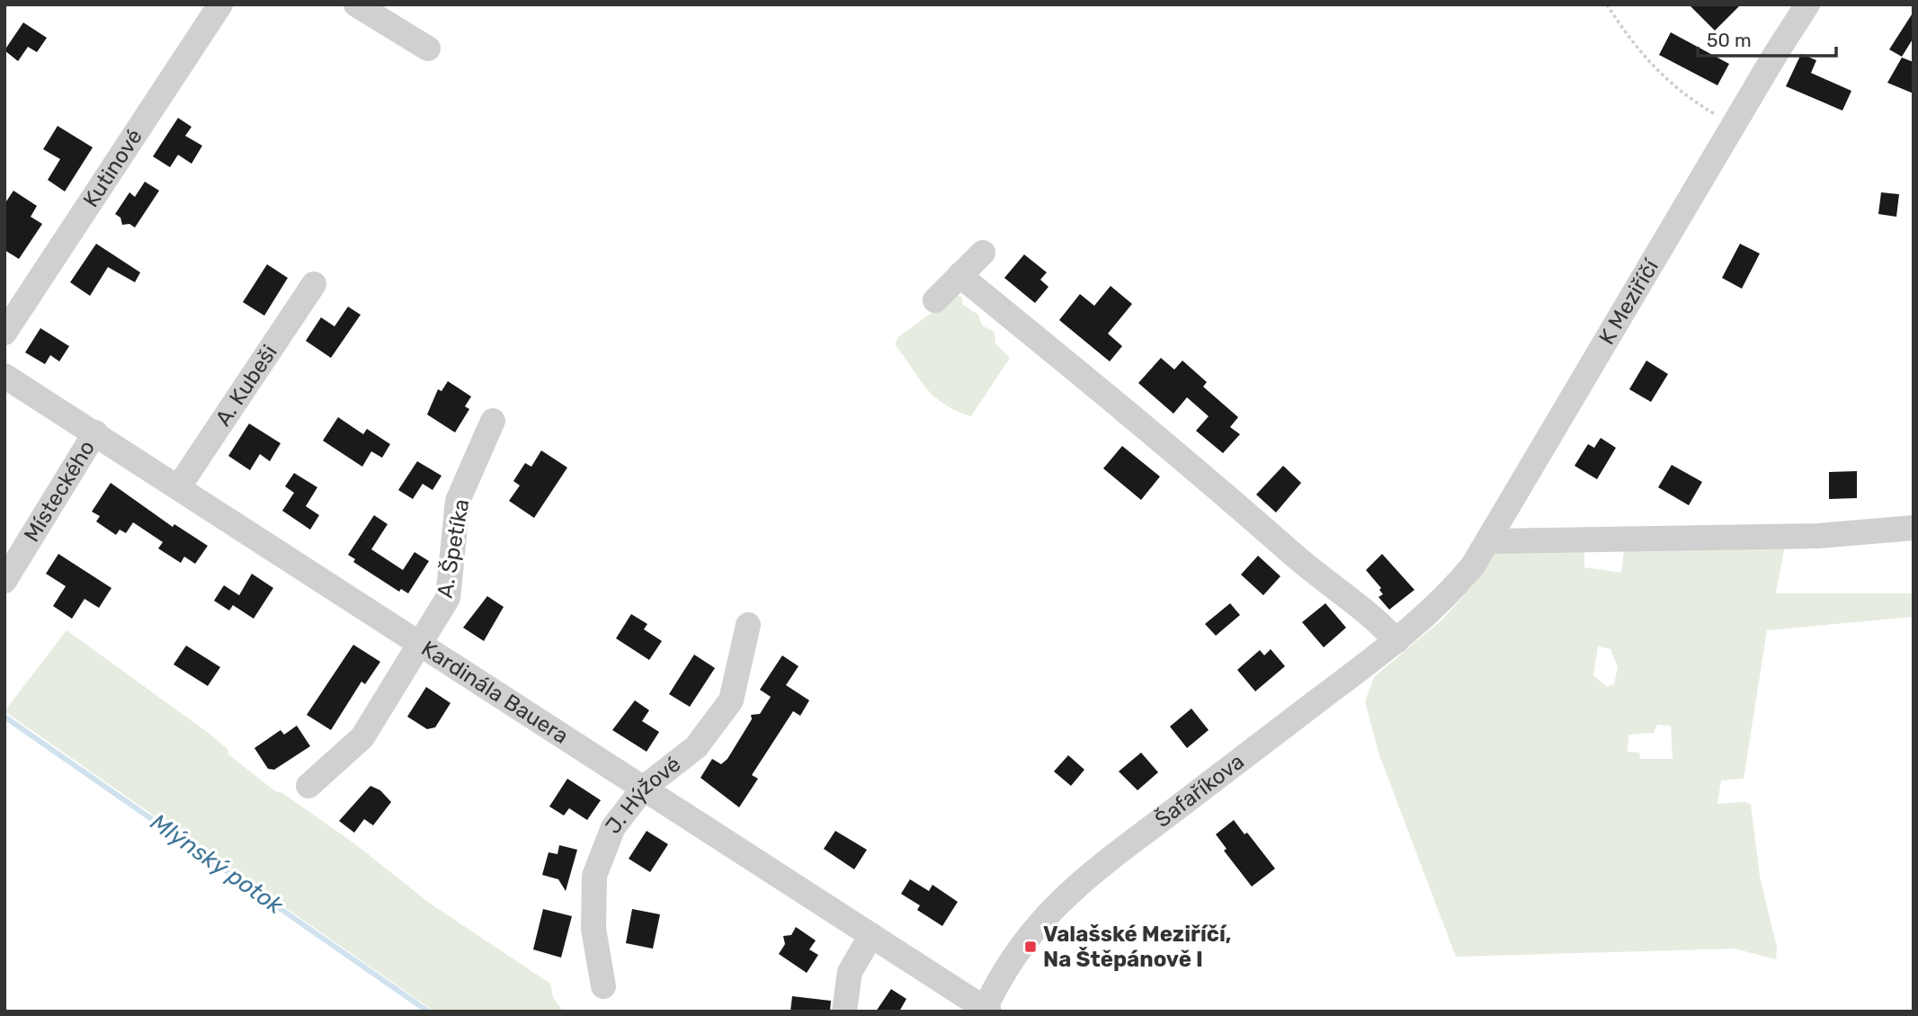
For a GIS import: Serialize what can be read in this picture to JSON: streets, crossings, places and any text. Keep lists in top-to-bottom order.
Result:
{
  "streets": {
    "street": [
      "Kutinové",
      "K Meziříčí",
      "A. Kubeši",
      "Místeckého",
      "A. Špetíka",
      "Kardinála Bauera",
      "Šafaříkova",
      "J. Hýžové"
    ]
  },
  "crossings": [
    ["K Meziříčí", "Šafaříkova"],
    ["A. Kubeši", "Kardinála Bauera"],
    ["Místeckého", "Kardinála Bauera"],
    ["A. Špetíka", "Kardinála Bauera"],
    ["Kardinála Bauera", "Šafaříkova"],
    ["Kardinála Bauera", "J. Hýžové"]
  ],
  "water": ["Mlýnský potok"],
  "places": {
    "transit": ["Valašské Meziříčí, Na Štěpánově I"]
  },
  "scale_bar": "50 m"
}
